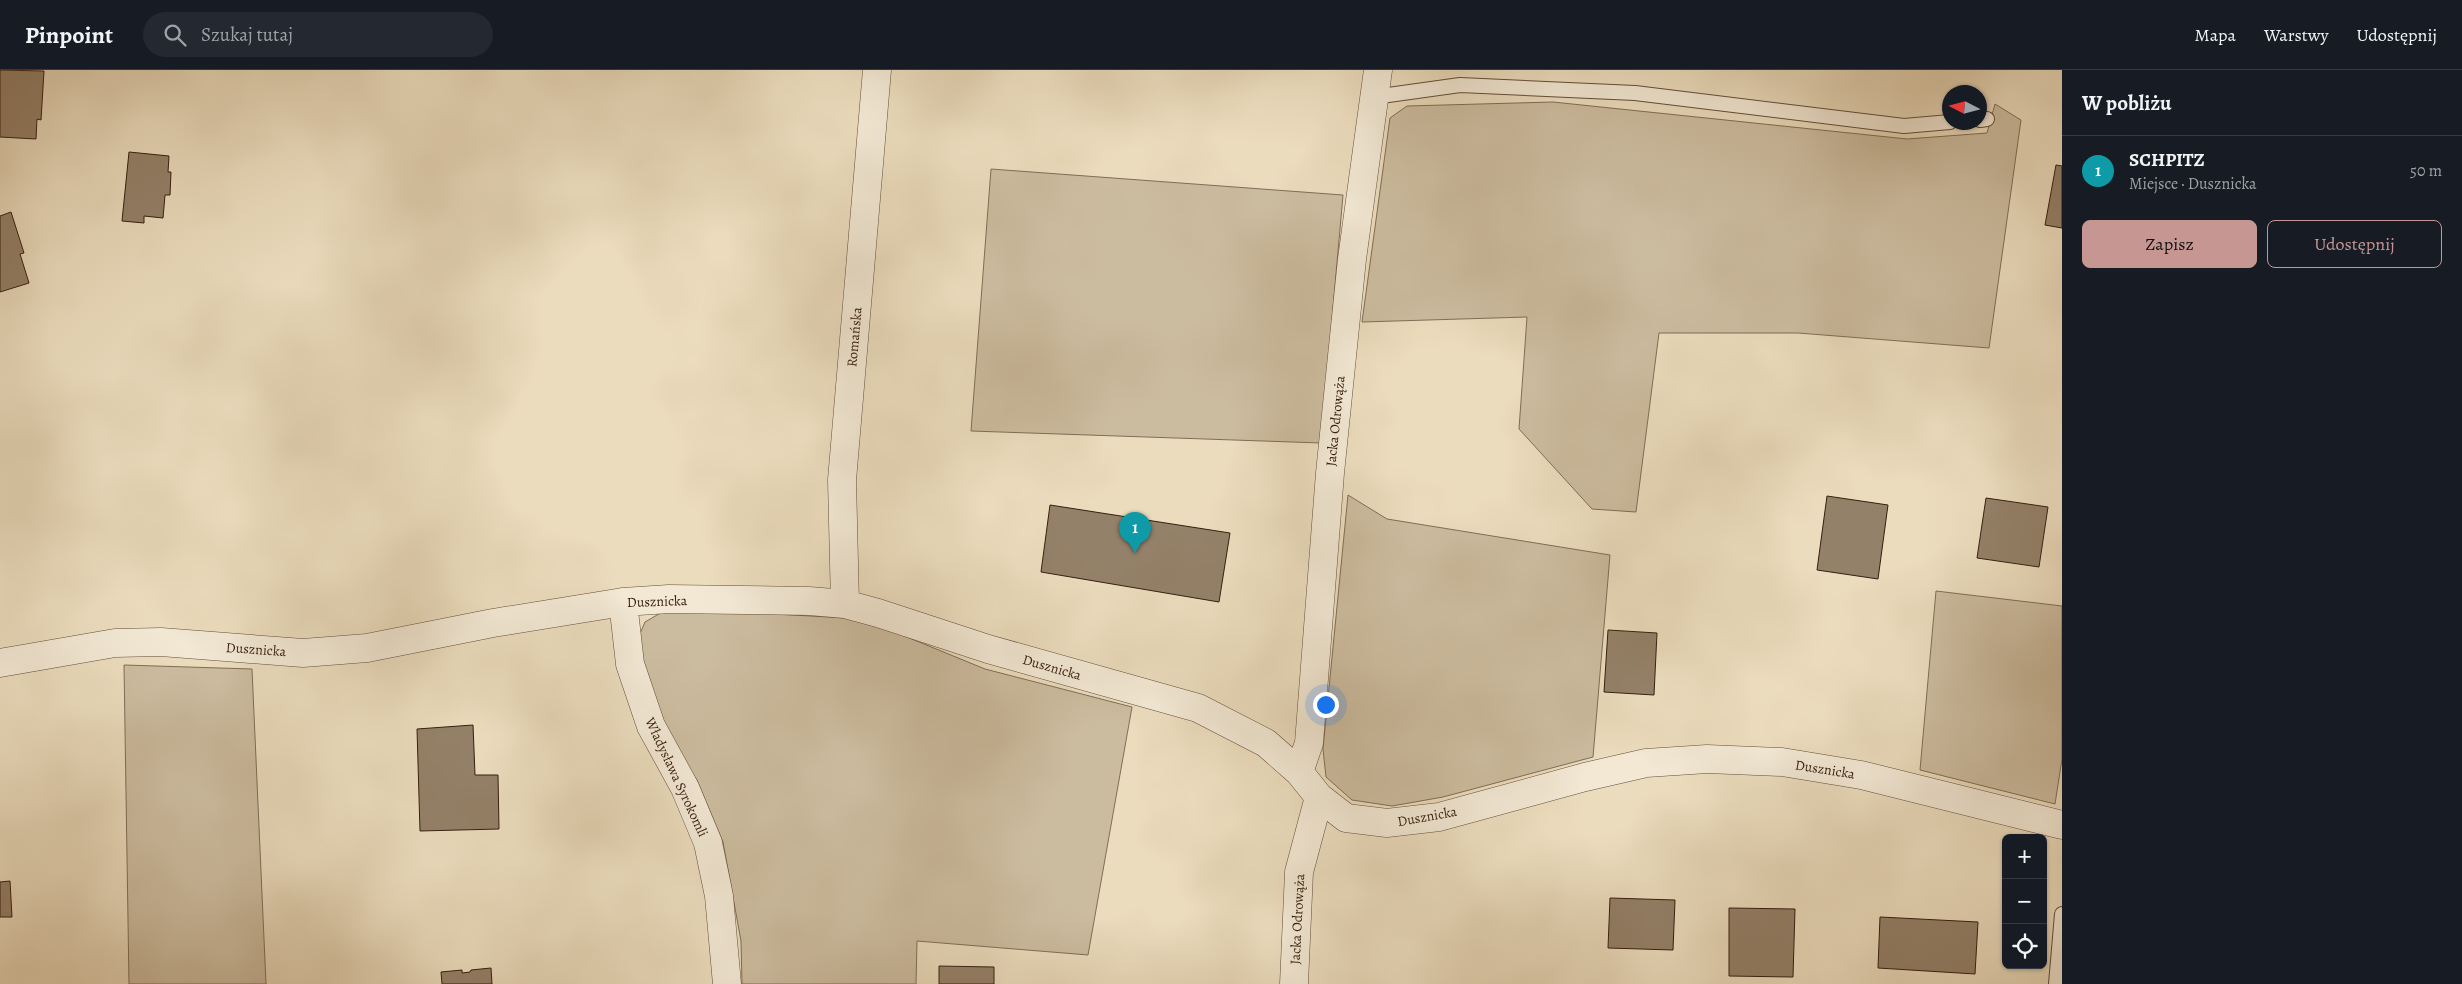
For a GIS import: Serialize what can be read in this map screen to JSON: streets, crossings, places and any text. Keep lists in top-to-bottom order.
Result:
{
  "streets": {
    "street": [
      "Romańska",
      "Jacka Odrowąża",
      "Dusznicka",
      "Władysława Syrokomli"
    ]
  },
  "crossings": [
    ["Romańska", "Dusznicka"],
    ["Jacka Odrowąża", "Dusznicka"],
    ["Dusznicka", "Władysława Syrokomli"]
  ],
  "north": "left",
  "page": {
    "header": "Pinpoint",
    "search": "Szukaj tutaj",
    "nav": ["Mapa", "Warstwy", "Udostępnij"],
    "heading": "W pobliżu",
    "list": [
      {
        "mark": "1",
        "name": "SCHPITZ",
        "note": "Miejsce · Dusznicka",
        "value": "50 m"
      }
    ],
    "buttons": ["Zapisz", "Udostępnij"],
    "pins": "1",
    "map_buttons": ["+", "−"]
  }
}
